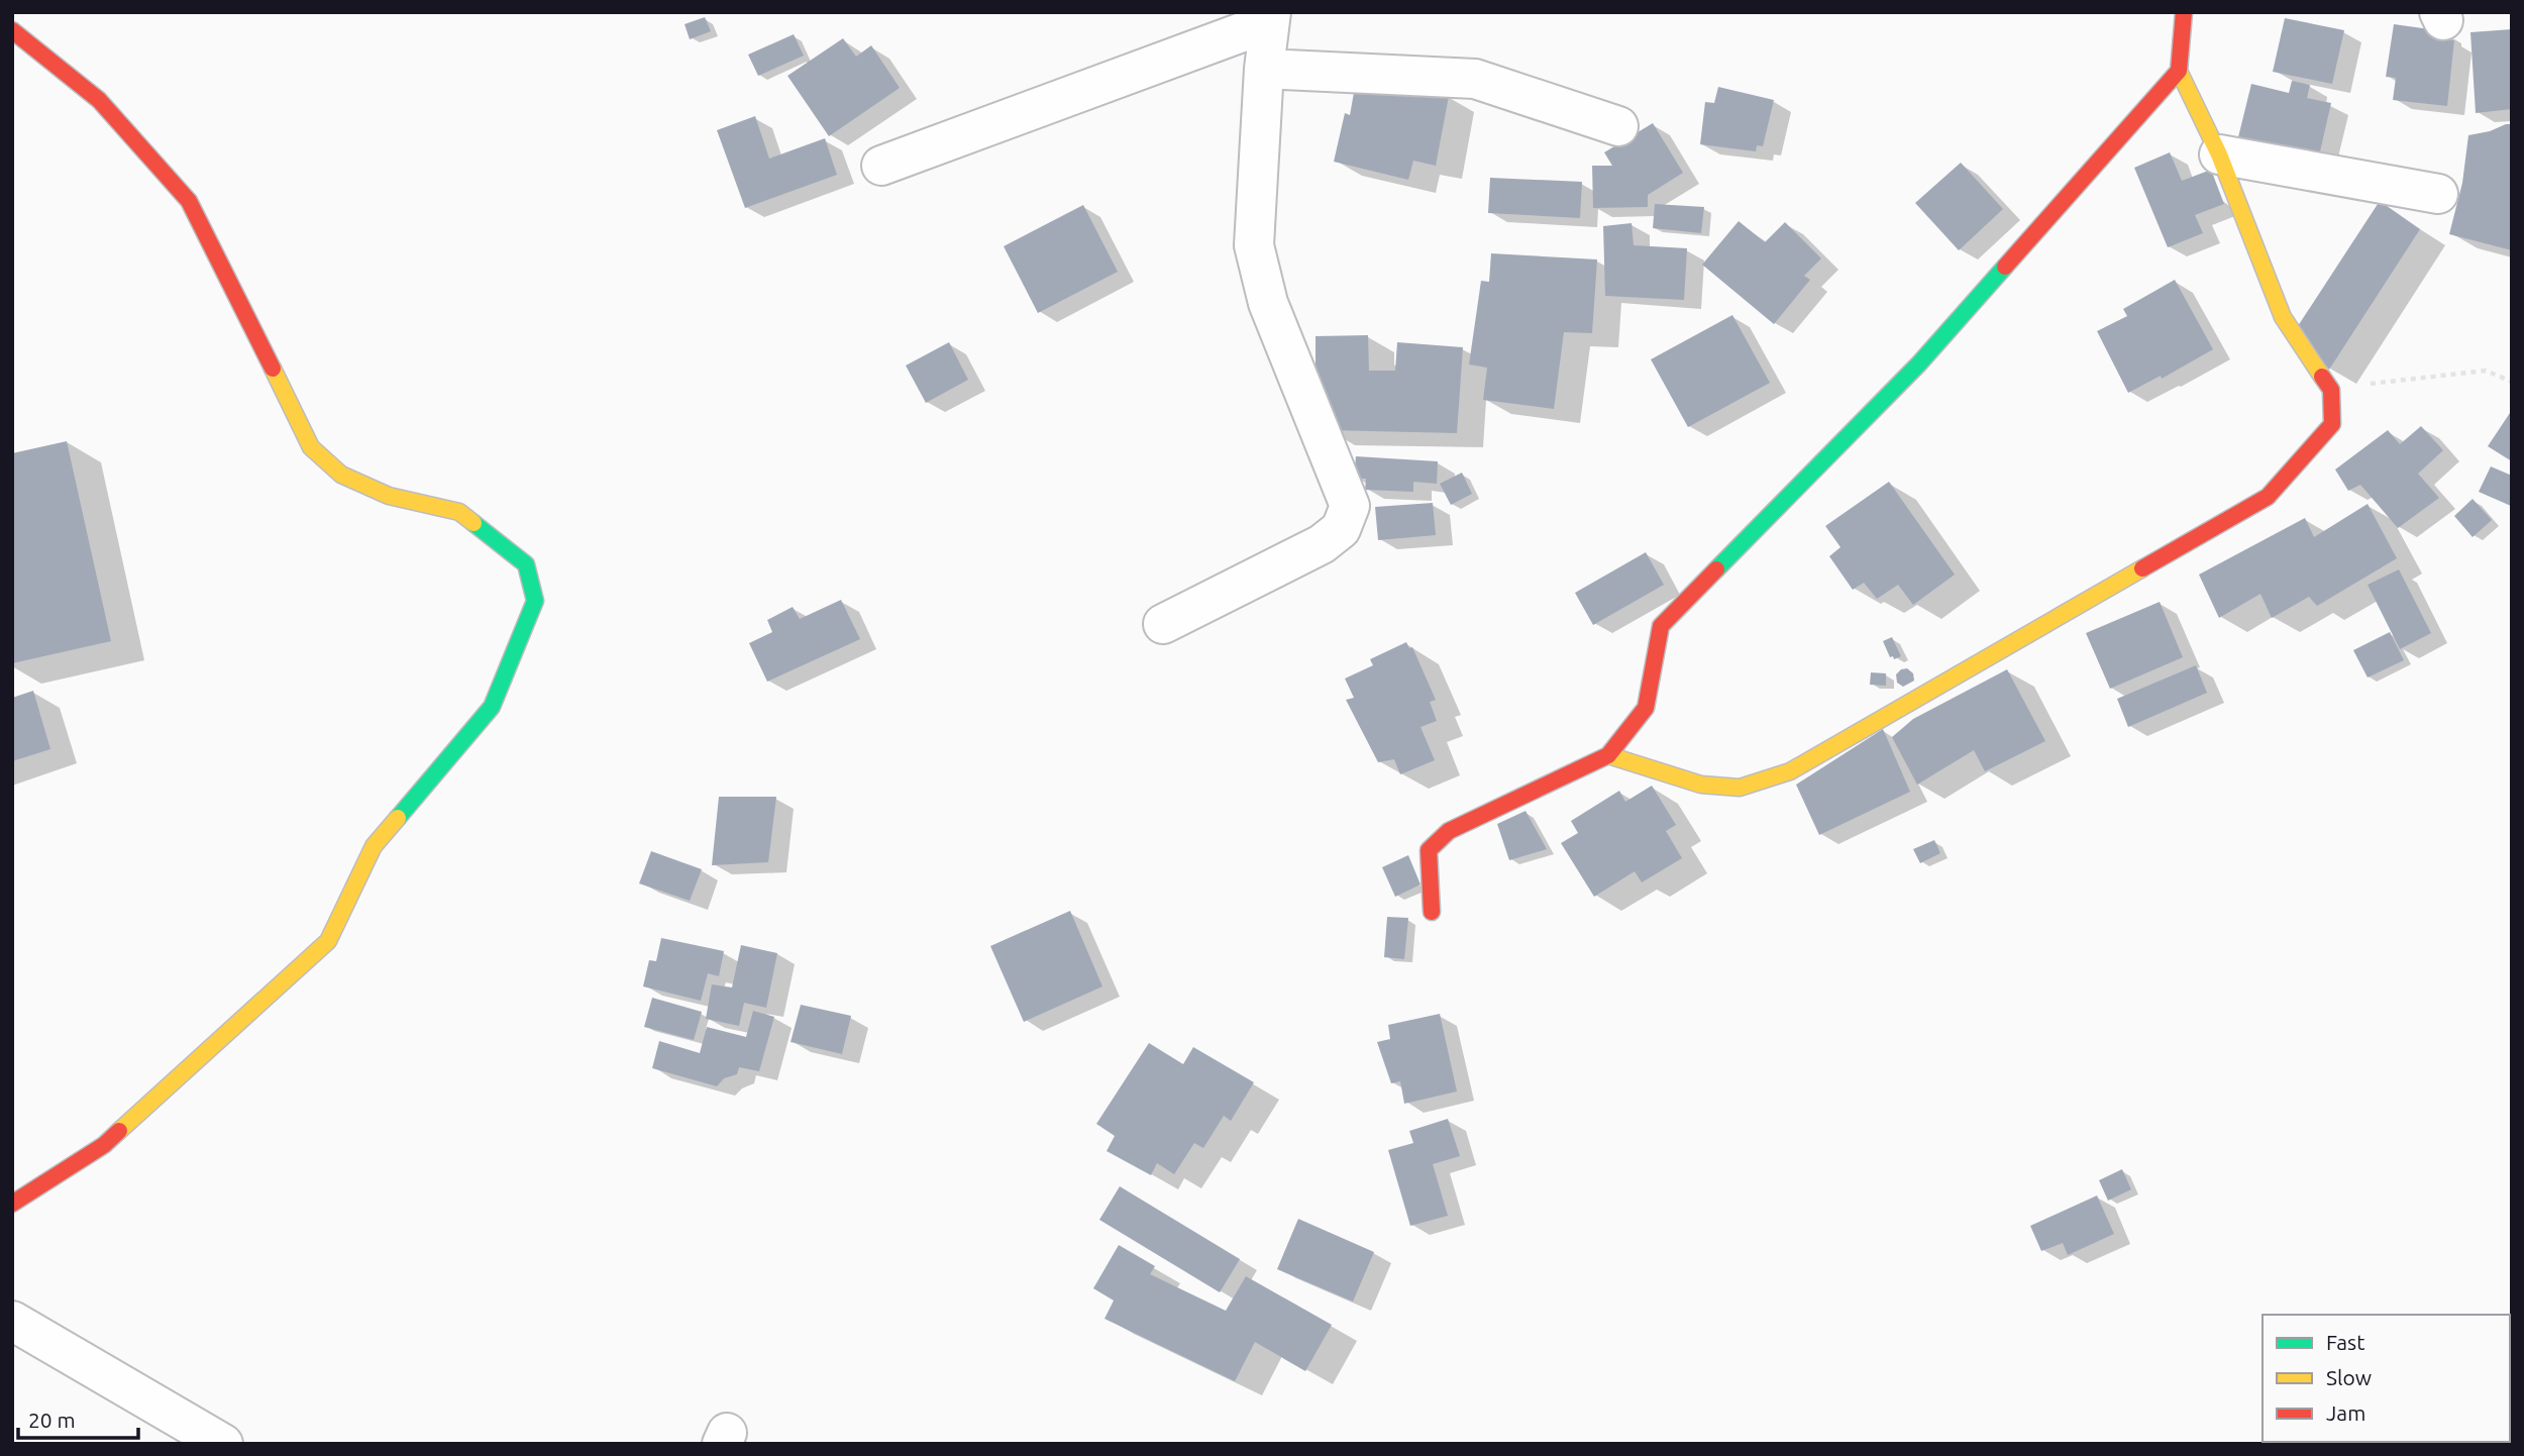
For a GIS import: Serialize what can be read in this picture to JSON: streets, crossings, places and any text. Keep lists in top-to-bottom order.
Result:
{
  "legend": ["Fast", "Slow", "Jam"],
  "scale_bar": "20 m"
}
